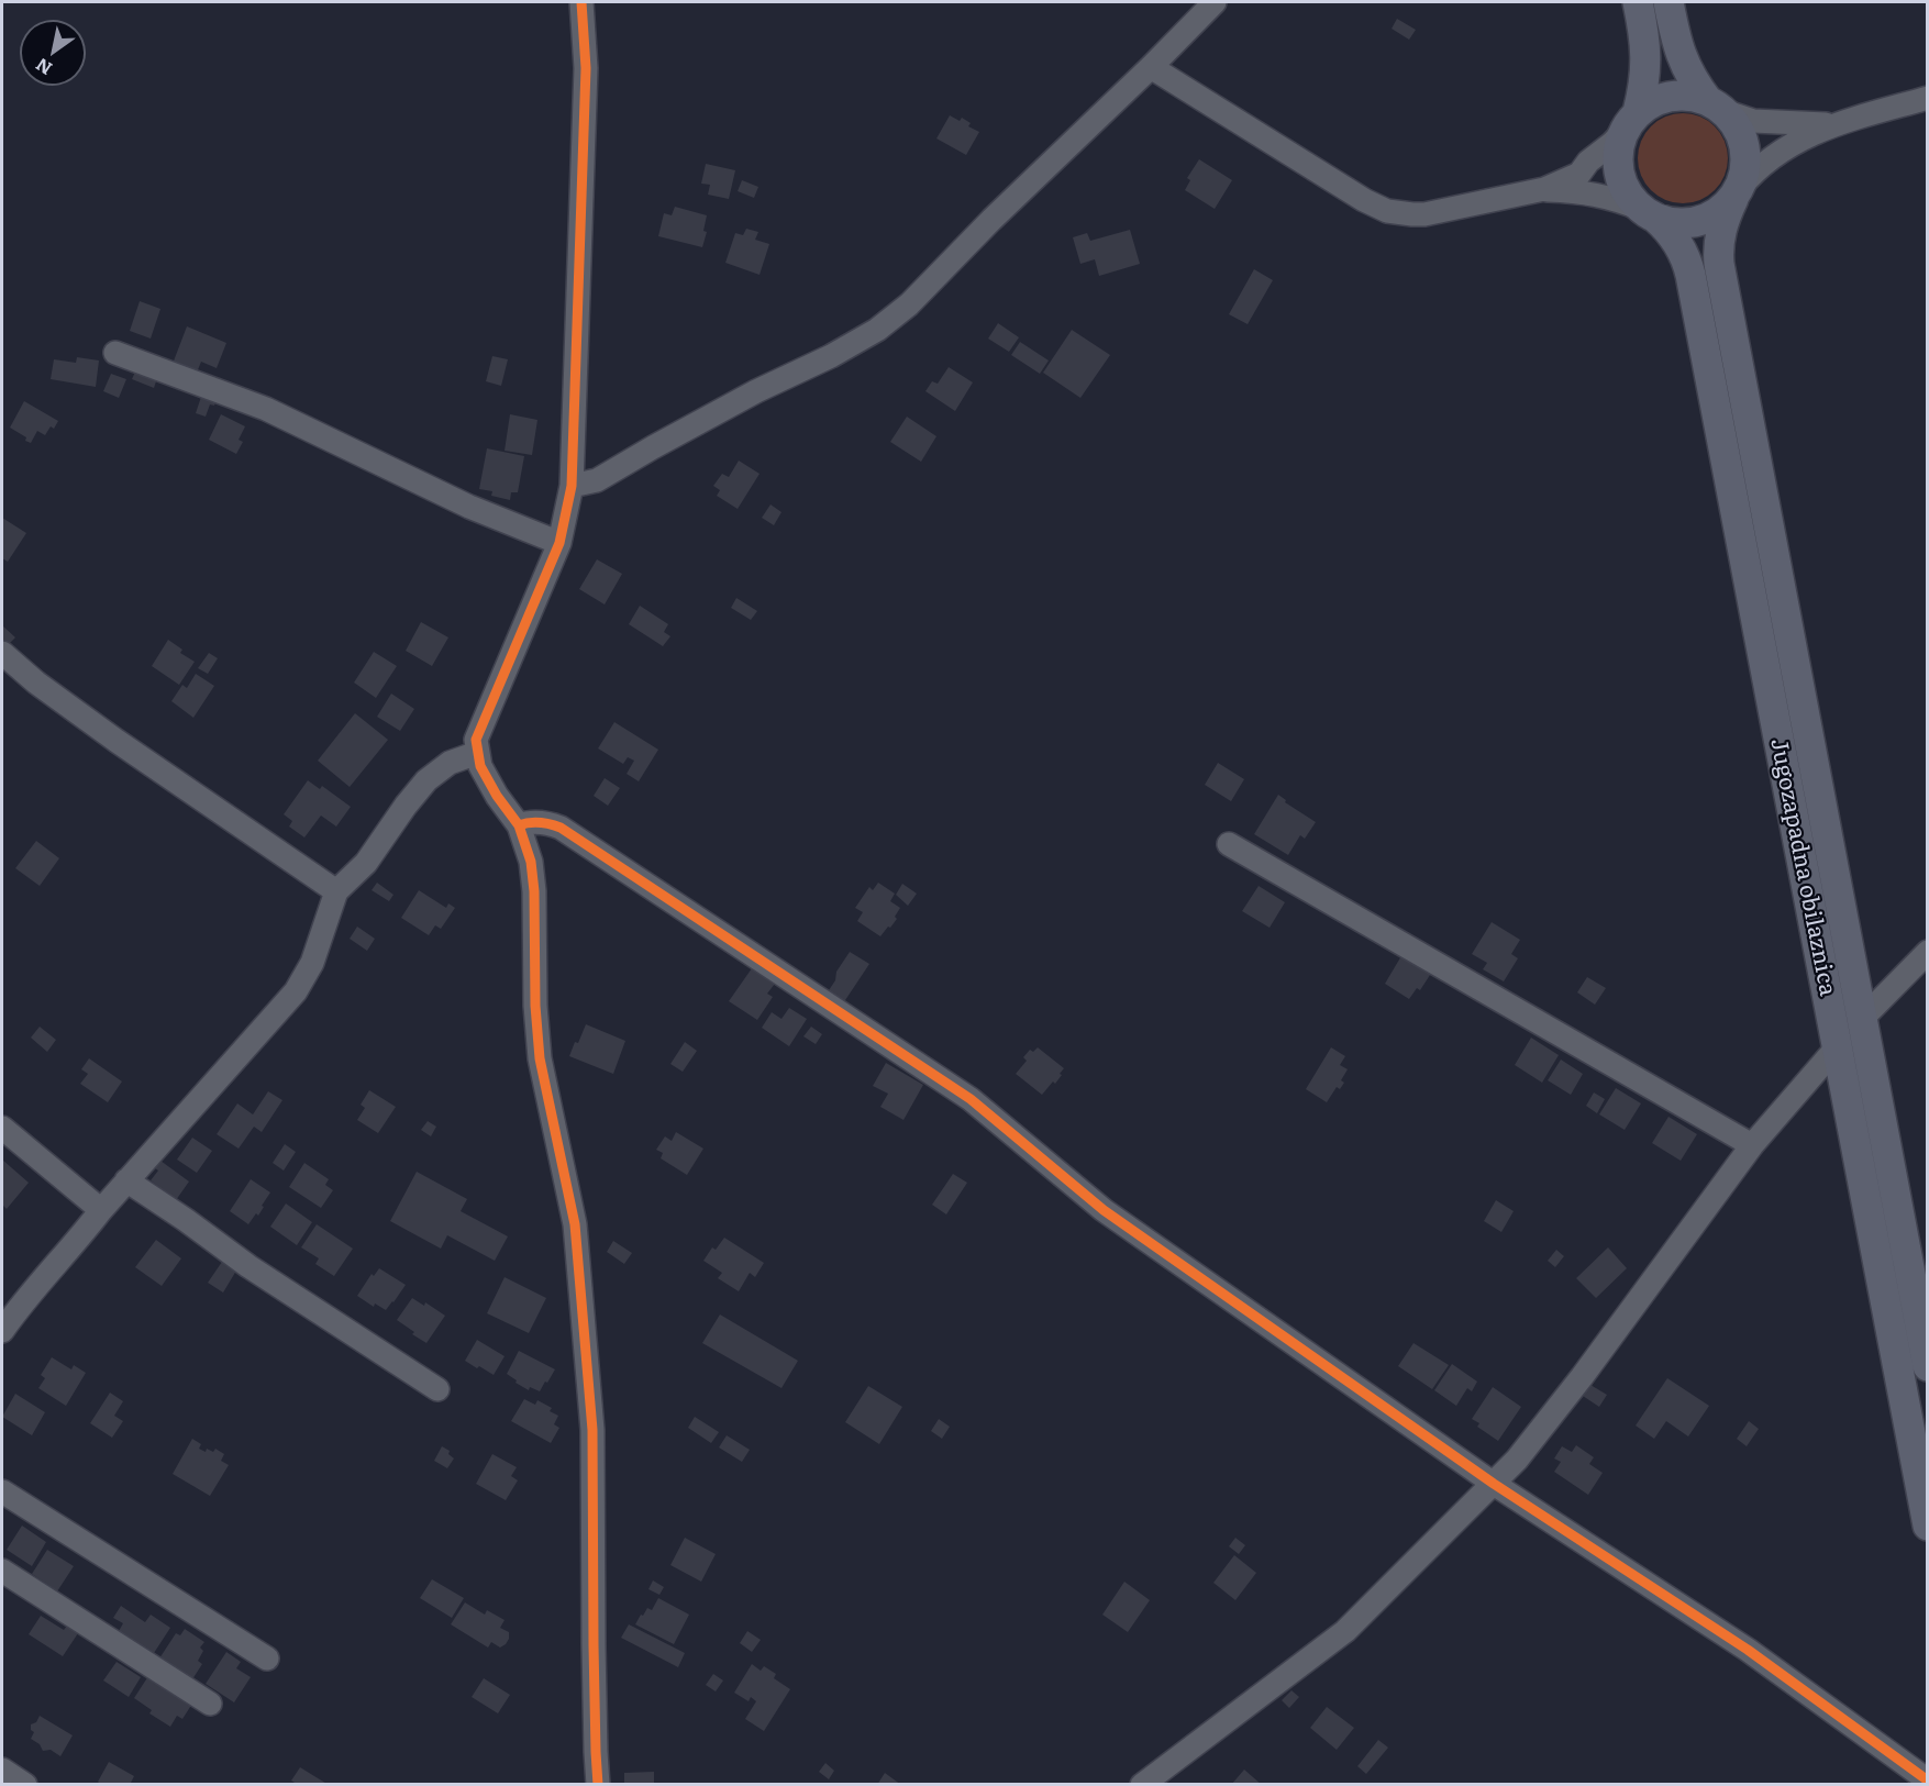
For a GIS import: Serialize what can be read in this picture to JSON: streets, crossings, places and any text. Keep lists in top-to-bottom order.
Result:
{
  "streets": {
    "main road": ["Jugozapadna obilaznica"]
  },
  "north": "bottom left"
}
